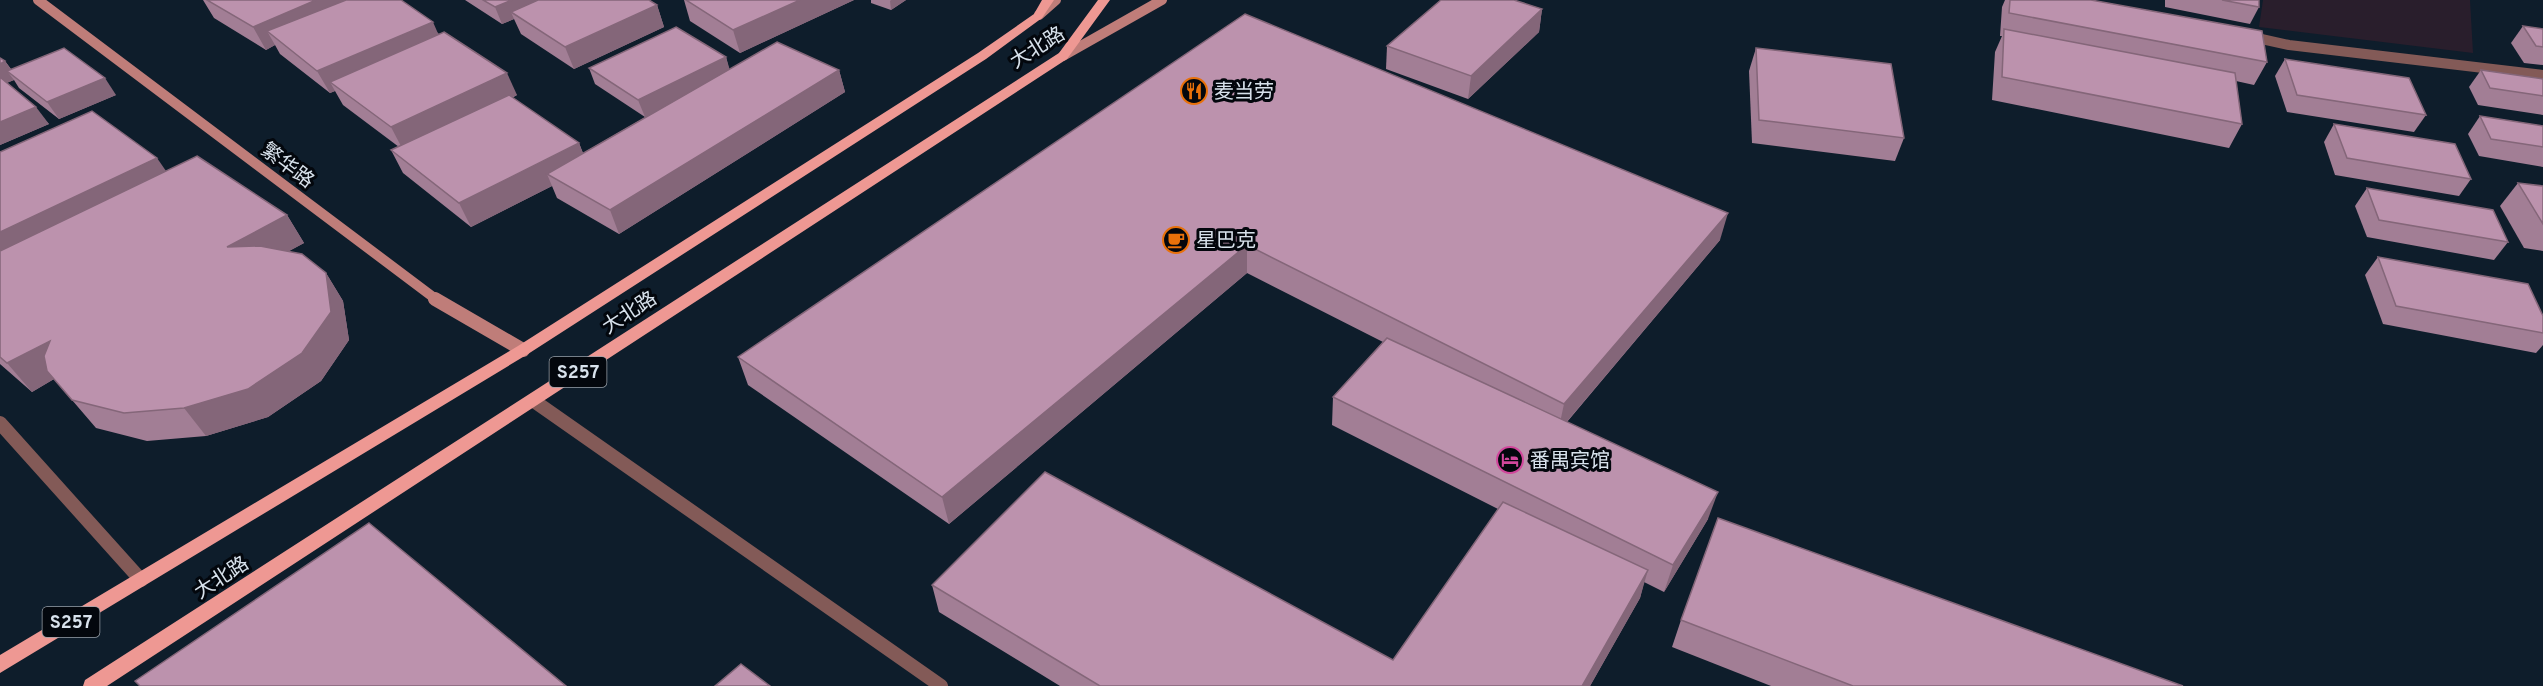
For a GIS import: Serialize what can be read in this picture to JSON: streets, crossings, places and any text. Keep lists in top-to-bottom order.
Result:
{
  "streets": {
    "main road": ["大北路", "S257"],
    "street": ["繁华路"]
  },
  "crossings": [
    ["大北路", "繁华路"],
    ["大北路", "S257"]
  ],
  "places": {
    "restaurant": ["麦当劳"],
    "cafe": ["星巴克"],
    "hotel": ["番禺宾馆"]
  }
}
